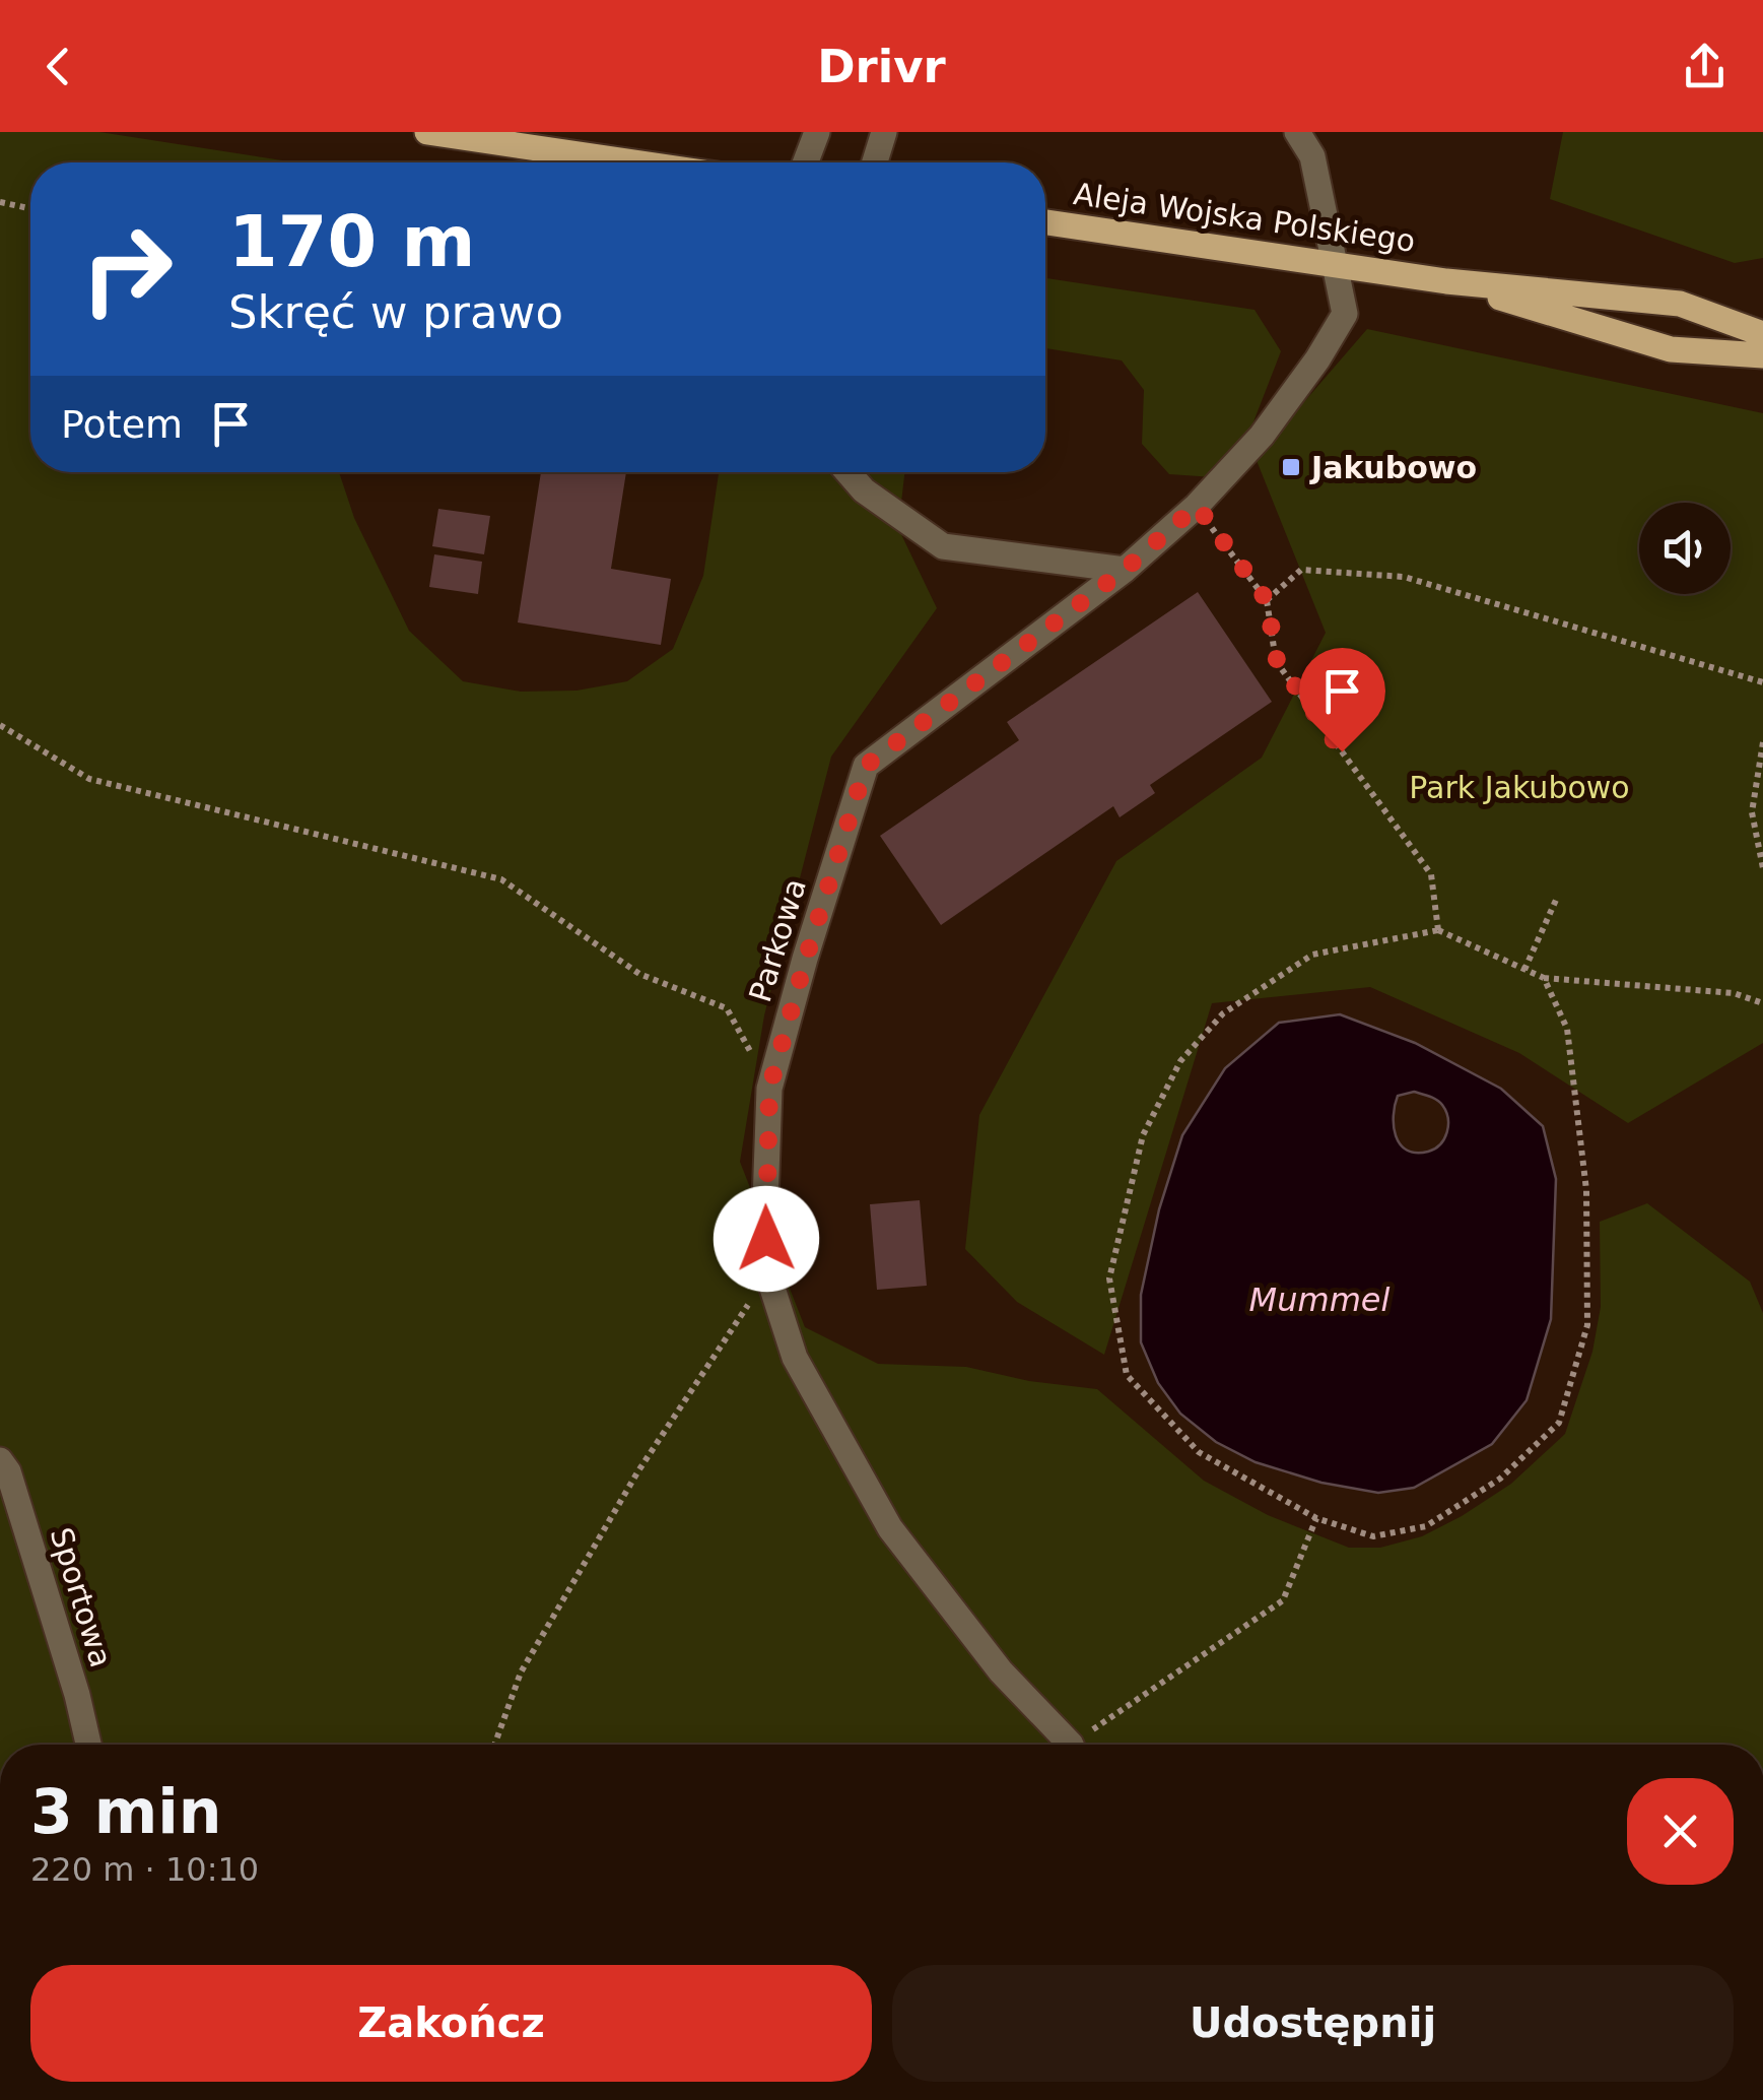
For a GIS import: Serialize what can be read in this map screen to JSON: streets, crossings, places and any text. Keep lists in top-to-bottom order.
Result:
{
  "streets": {
    "main road": ["Aleja Wojska Polskiego"],
    "street": ["Parkowa", "Sportowa"]
  },
  "crossings": [
    ["Aleja Wojska Polskiego", "Parkowa"]
  ],
  "water": ["Mummel"],
  "parks": ["Park Jakubowo"],
  "places": {
    "transit": ["Jakubowo"]
  },
  "page": {
    "header": "Drivr",
    "turn": ["170 m", "Skręć w prawo"],
    "then": "Potem",
    "heading": ["3 min", "220 m · 10:10"],
    "buttons": ["Zakończ", "Udostępnij"]
  }
}
